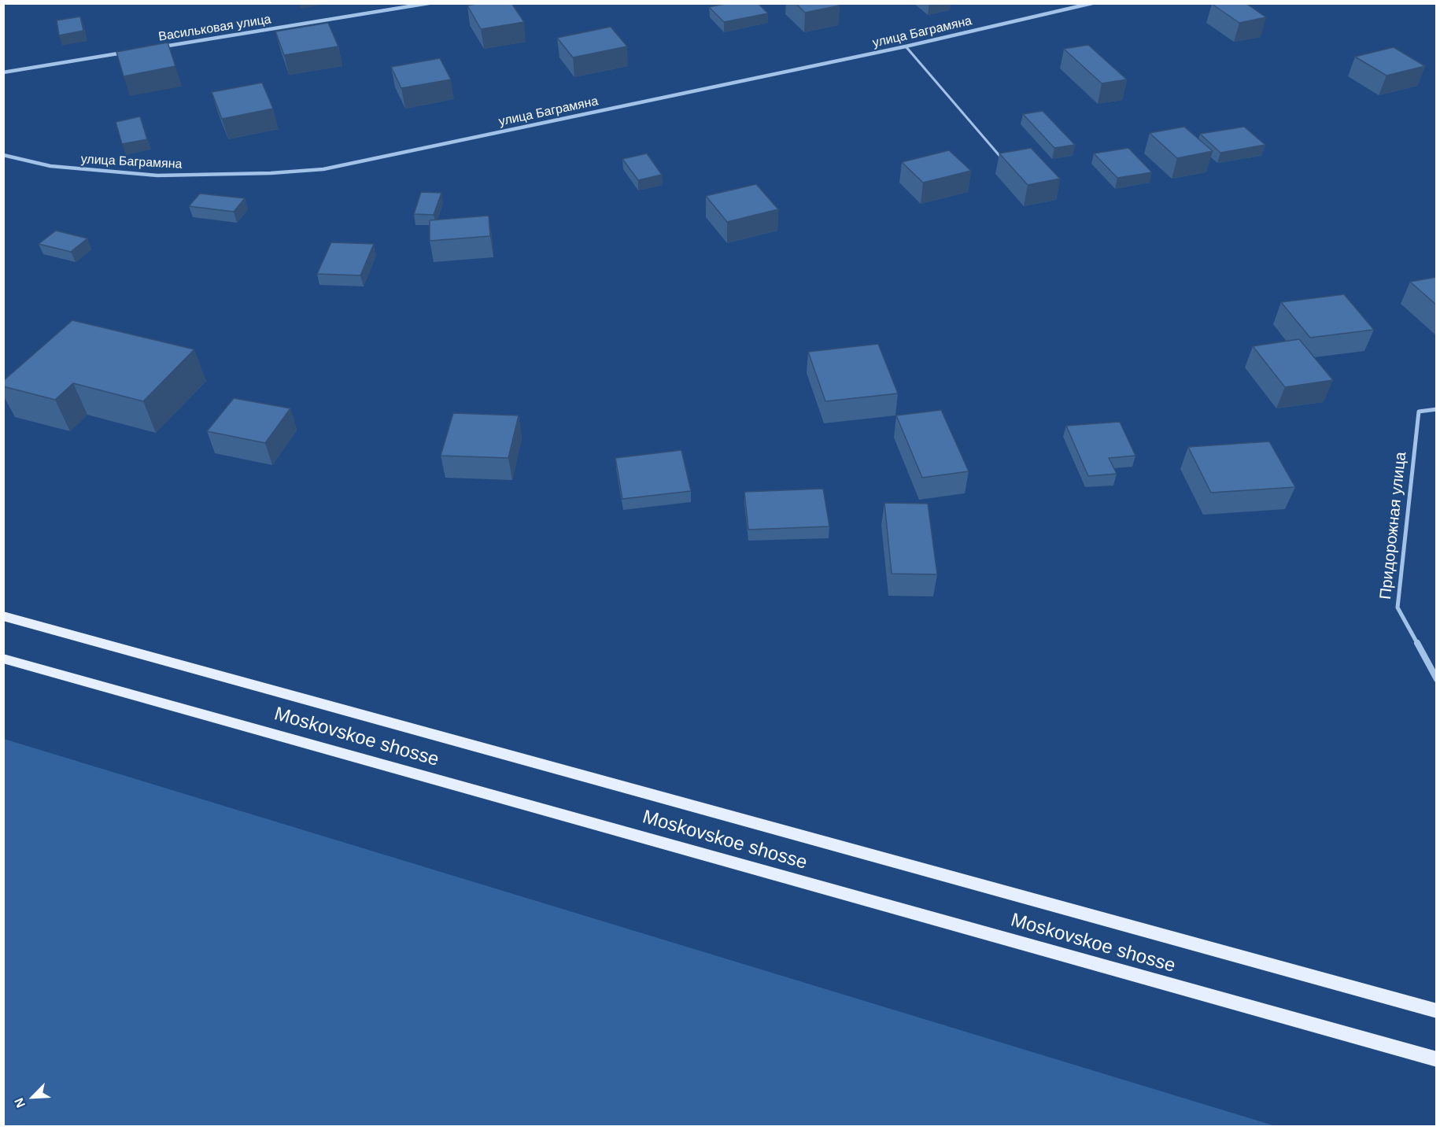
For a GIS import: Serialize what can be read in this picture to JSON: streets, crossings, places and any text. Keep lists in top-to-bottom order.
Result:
{
  "streets": {
    "main road": ["Moskovskoe shosse"],
    "street": ["Васильковая улица", "улица Баграмяна", "Придорожная улица"]
  },
  "north": "bottom left"
}
